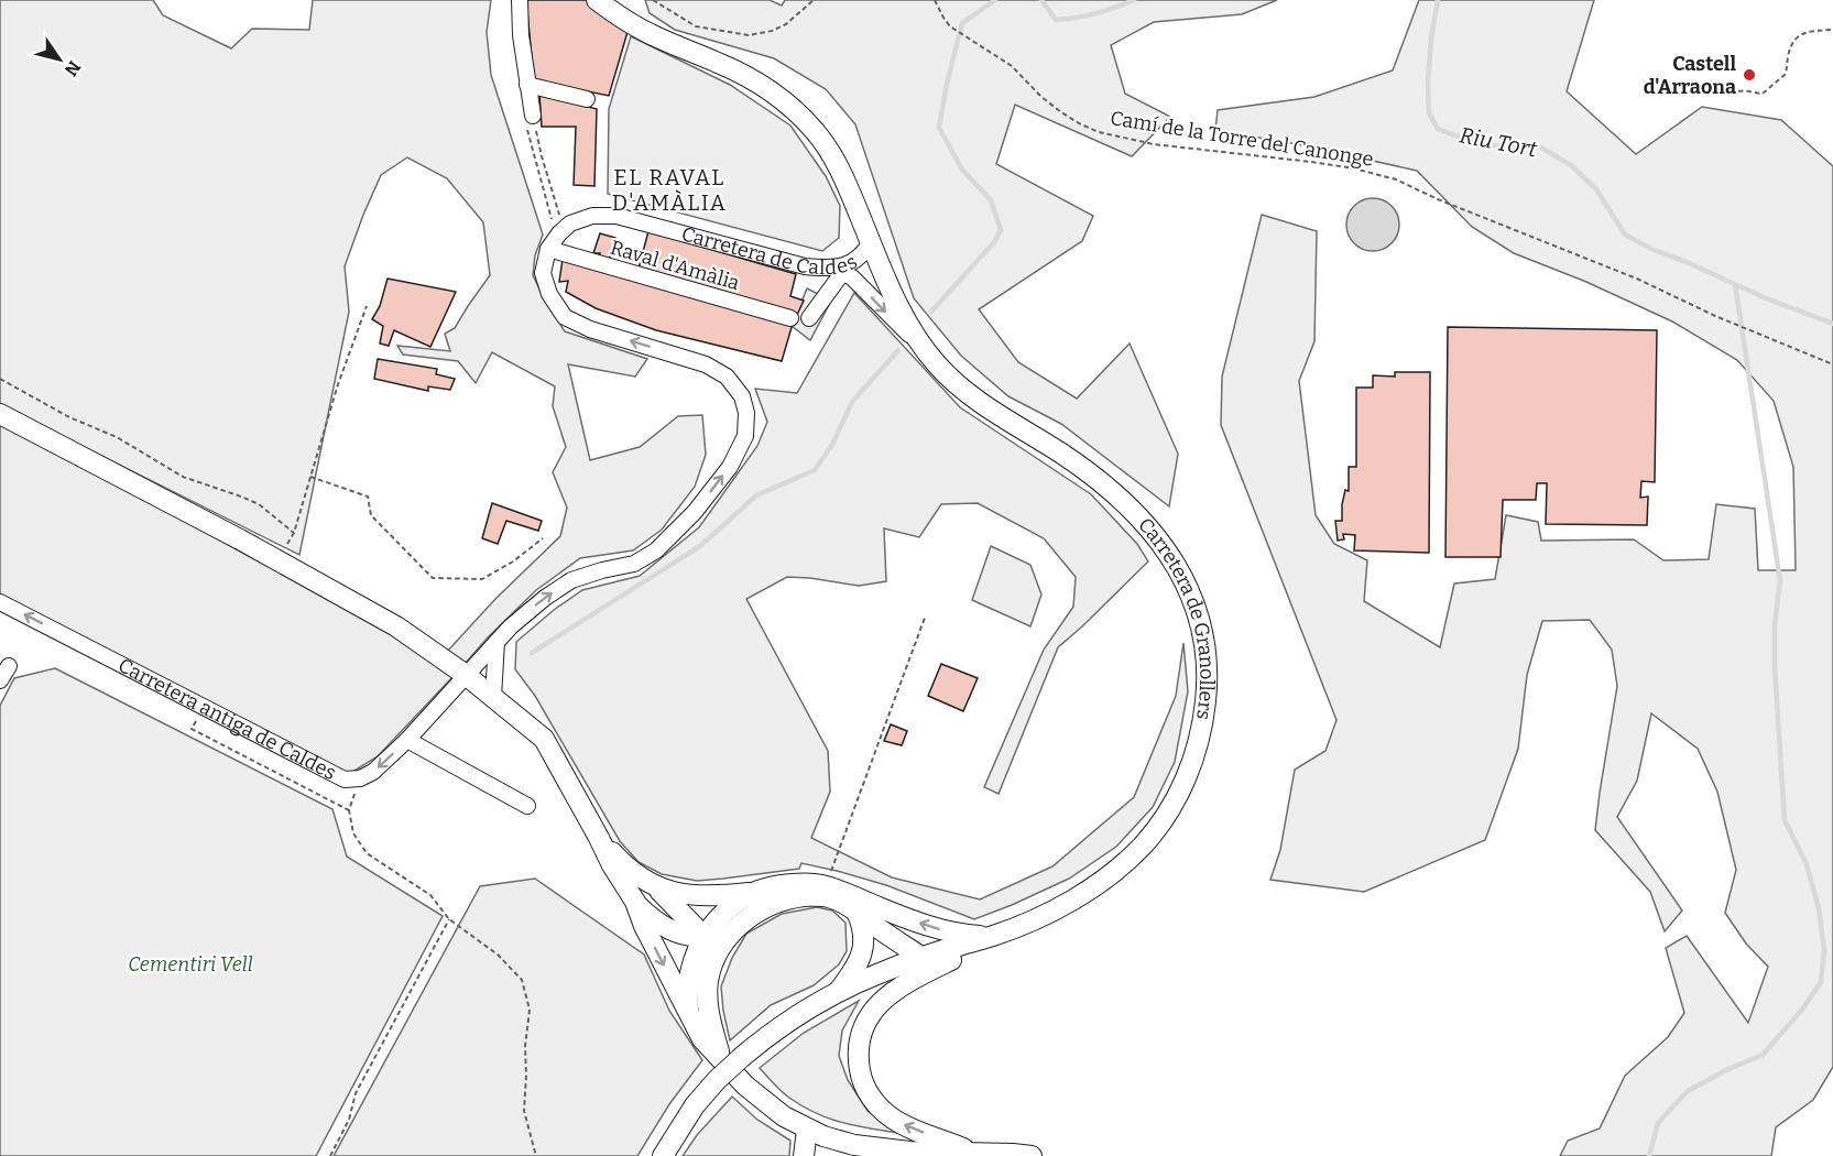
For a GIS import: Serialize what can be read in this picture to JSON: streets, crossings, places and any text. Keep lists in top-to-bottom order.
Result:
{
  "streets": {
    "main road": ["Carretera de Caldes", "Carretera de Granollers"],
    "street": ["Raval d'Amàlia", "Carretera antiga de Caldes"],
    "path": ["Camí de la Torre del Canonge"]
  },
  "crossings": [
    ["Carretera de Caldes", "Raval d'Amàlia"],
    ["Carretera de Caldes", "Carretera de Granollers"]
  ],
  "one_way": ["Carretera antiga de Caldes"],
  "districts": ["EL RAVAL D'AMÀLIA"],
  "water": ["Riu Tort"],
  "parks": ["Cementiri Vell"],
  "places": ["Castell d'Arraona"],
  "north": "bottom right"
}
